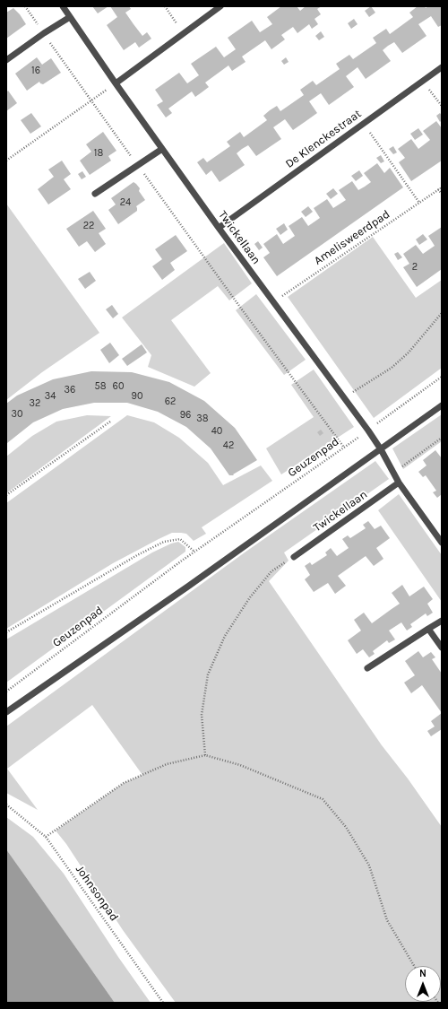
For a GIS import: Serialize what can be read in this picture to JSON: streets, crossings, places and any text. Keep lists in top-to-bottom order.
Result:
{
  "streets": {
    "street": ["De Klenckestraat", "Twickellaan"],
    "path": ["Amelisweerdpad", "Geuzenpad", "Johnsonpad"]
  },
  "crossings": [
    ["De Klenckestraat", "Twickellaan"],
    ["Twickellaan", "Amelisweerdpad"],
    ["Twickellaan", "Geuzenpad"]
  ],
  "house_numbers": [
    "16",
    "18",
    "24",
    "22",
    "2",
    "58",
    "60",
    "36",
    "34",
    "90",
    "62",
    "32",
    "30",
    "96",
    "38",
    "40",
    "42"
  ],
  "north": "top"
}
